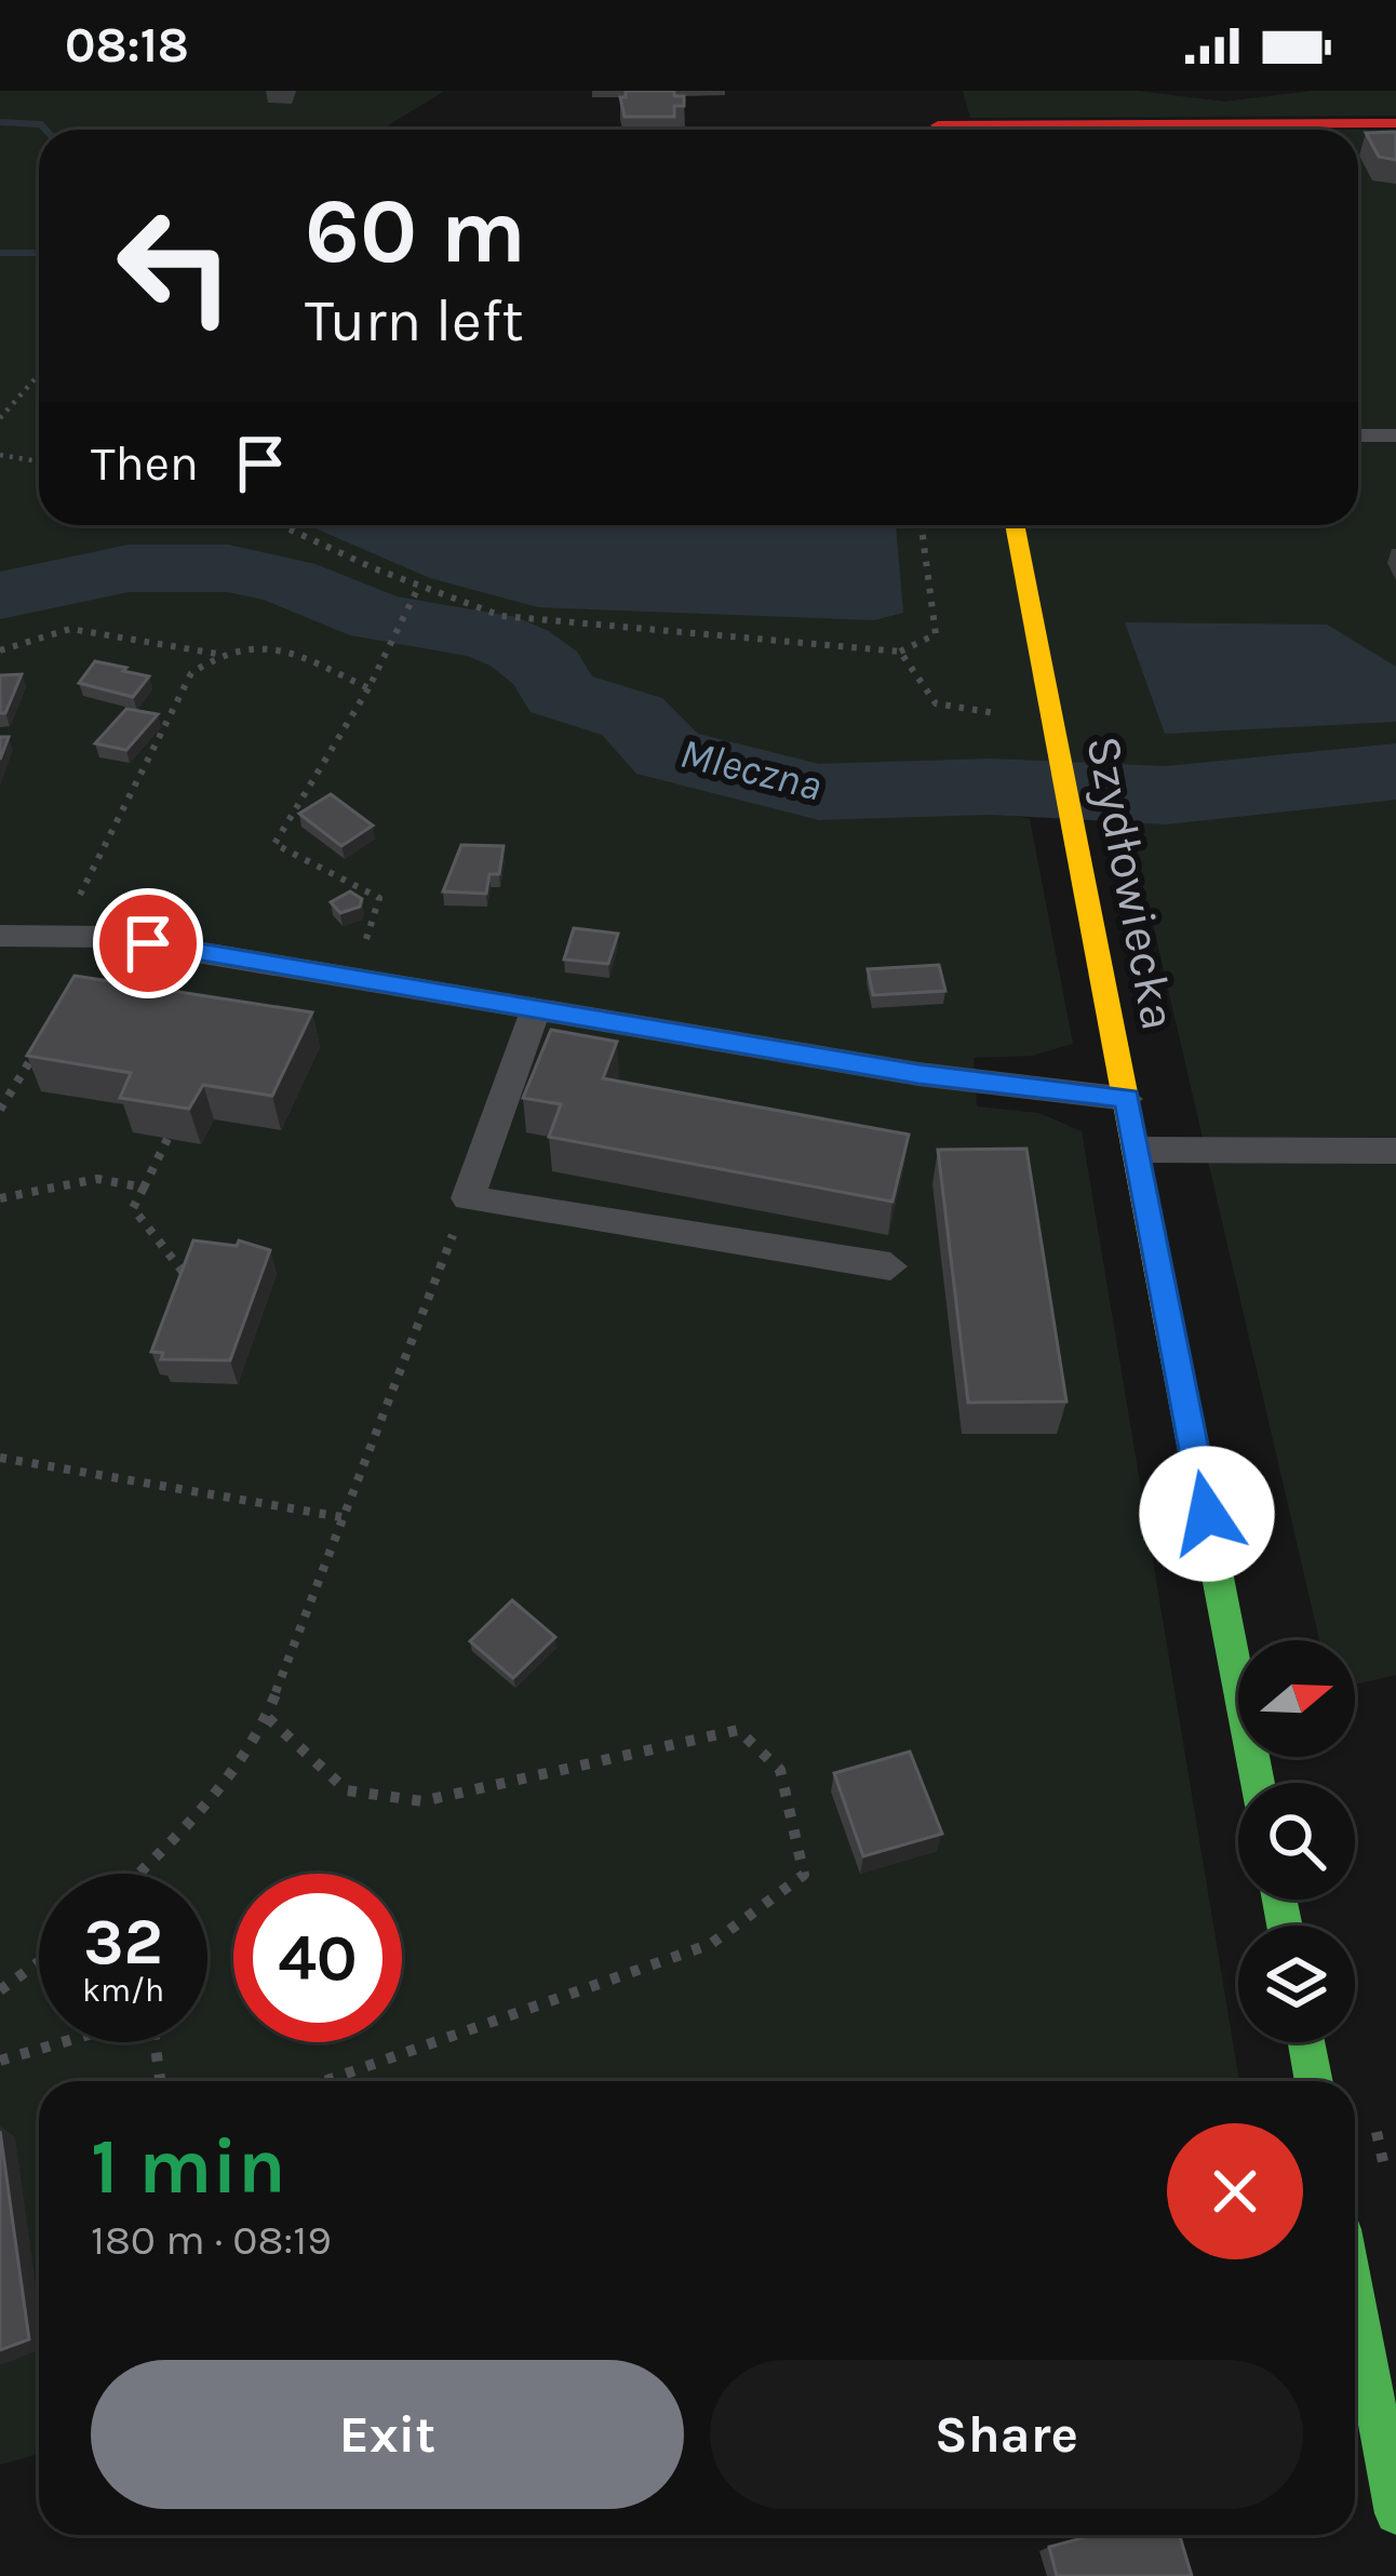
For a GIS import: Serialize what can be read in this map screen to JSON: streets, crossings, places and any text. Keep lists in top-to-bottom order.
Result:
{
  "streets": {
    "street": ["Szydłowiecka"]
  },
  "water": ["Mleczna"],
  "north": "right",
  "page": {
    "status": "08:18",
    "turn": ["60 m", "Turn left"],
    "then": "Then",
    "speed": "32 km/h",
    "limit": "40",
    "heading": ["1 min", "180 m · 08:19"],
    "buttons": ["Exit", "Share"]
  }
}
